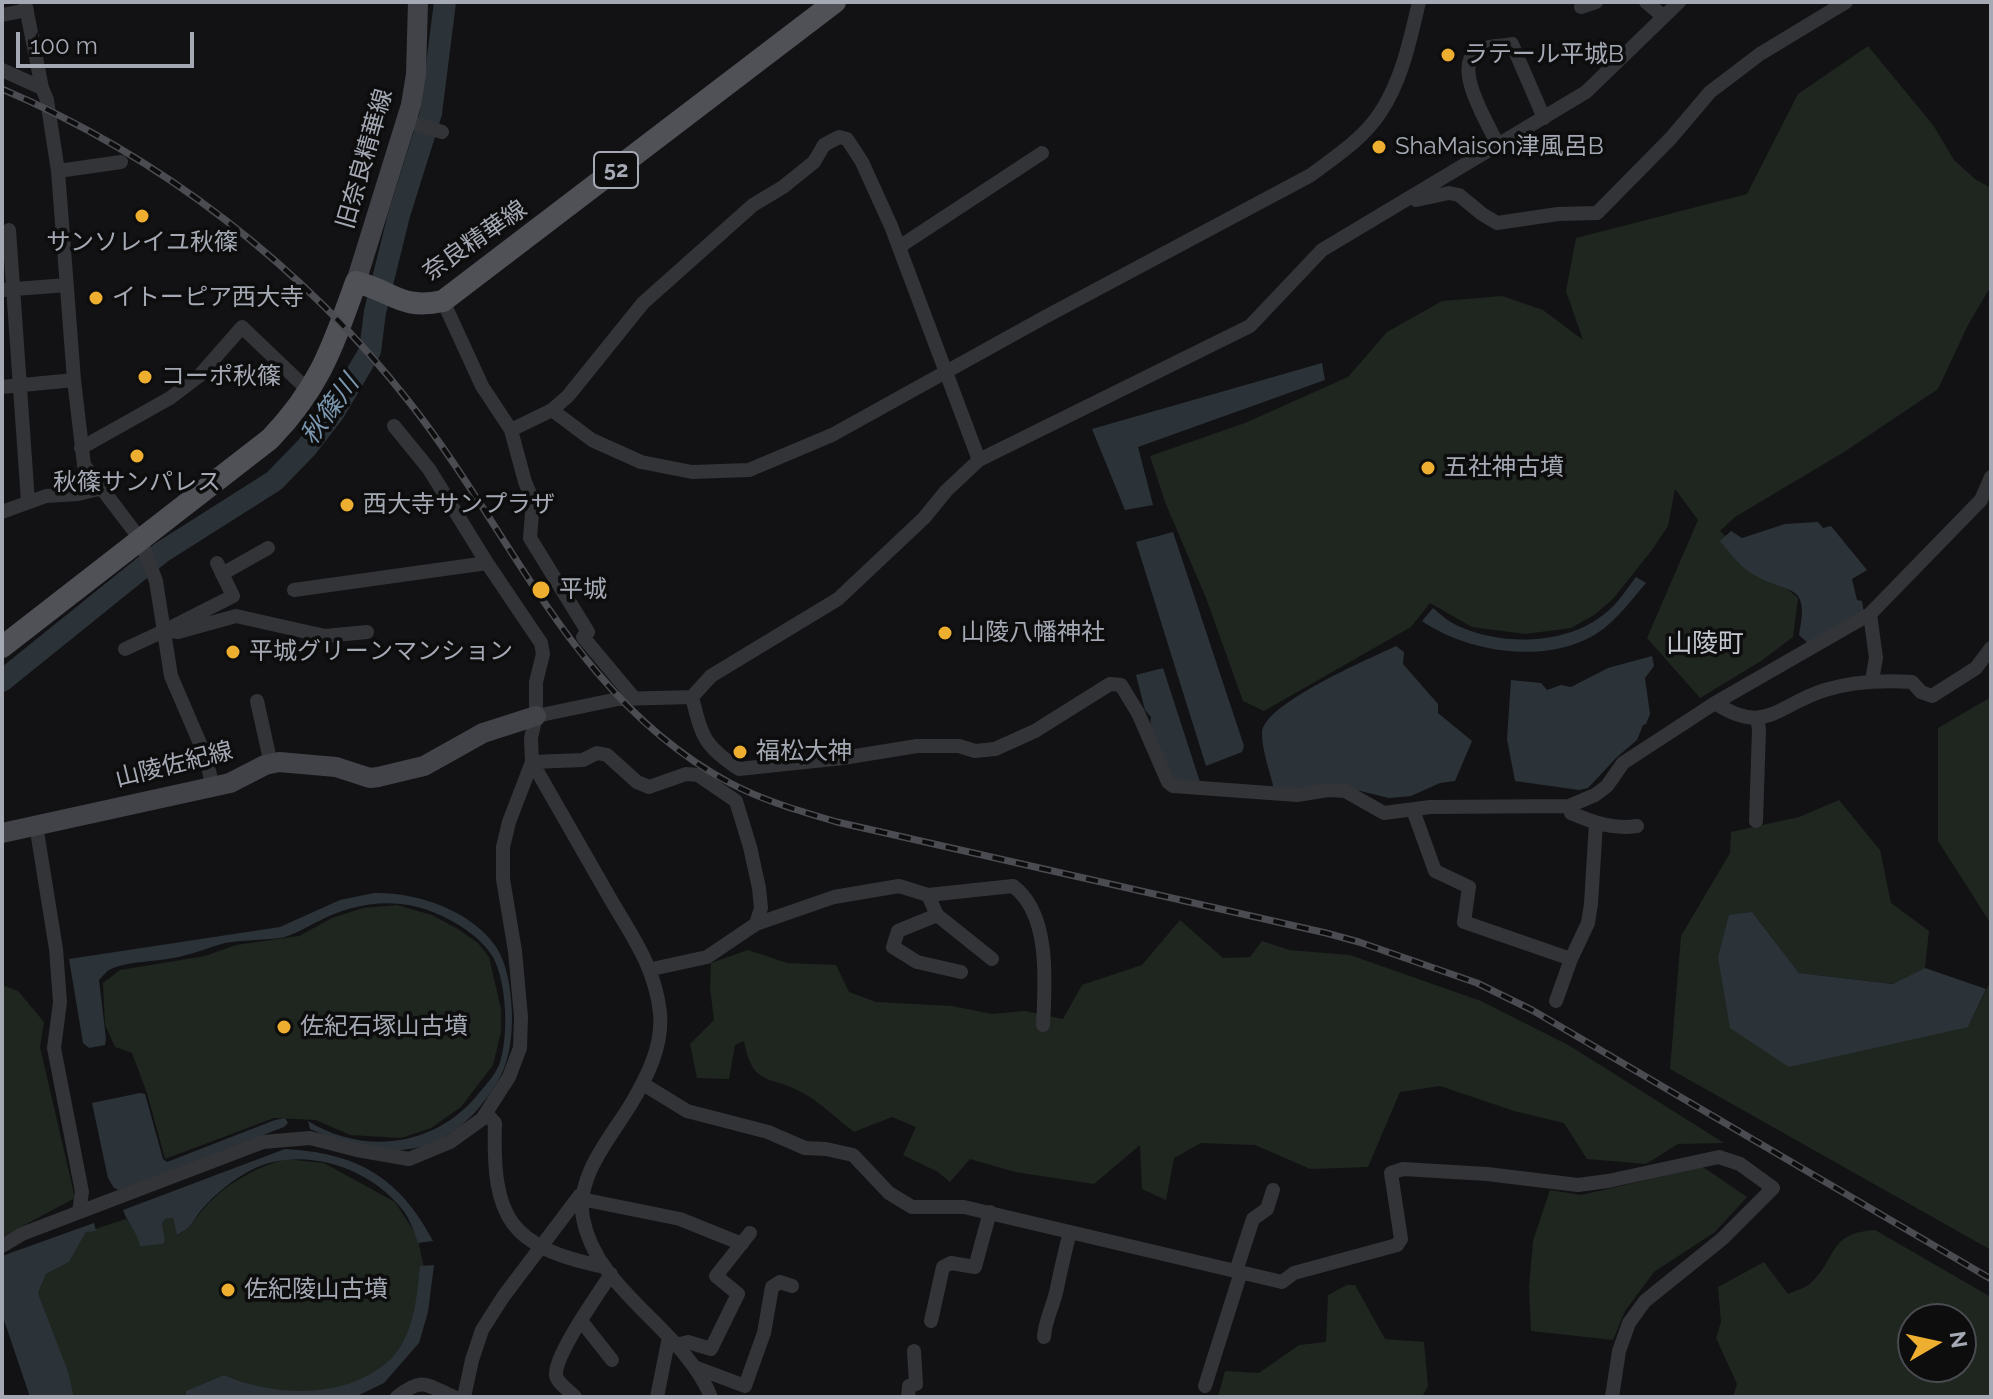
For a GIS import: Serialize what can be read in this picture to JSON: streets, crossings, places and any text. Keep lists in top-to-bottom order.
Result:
{
  "streets": {
    "main road": [
      "旧奈良精華線",
      "52",
      "奈良精華線",
      "山陵佐紀線"
    ]
  },
  "crossings": [
    ["旧奈良精華線", "奈良精華線"]
  ],
  "districts": ["山陵町"],
  "water": ["秋篠川"],
  "places": [
    "ラテール平城B",
    "ShaMaison津風呂B",
    "サンソレイユ秋篠",
    "イトーピア西大寺",
    "コーポ秋篠",
    "秋篠サンパレス",
    "五社神古墳",
    "西大寺サンプラザ",
    "平城",
    "山陵八幡神社",
    "平城グリーンマンション",
    "福松大神",
    "佐紀石塚山古墳",
    "佐紀陵山古墳"
  ],
  "scale_bar": "100 m",
  "north": "right"
}
